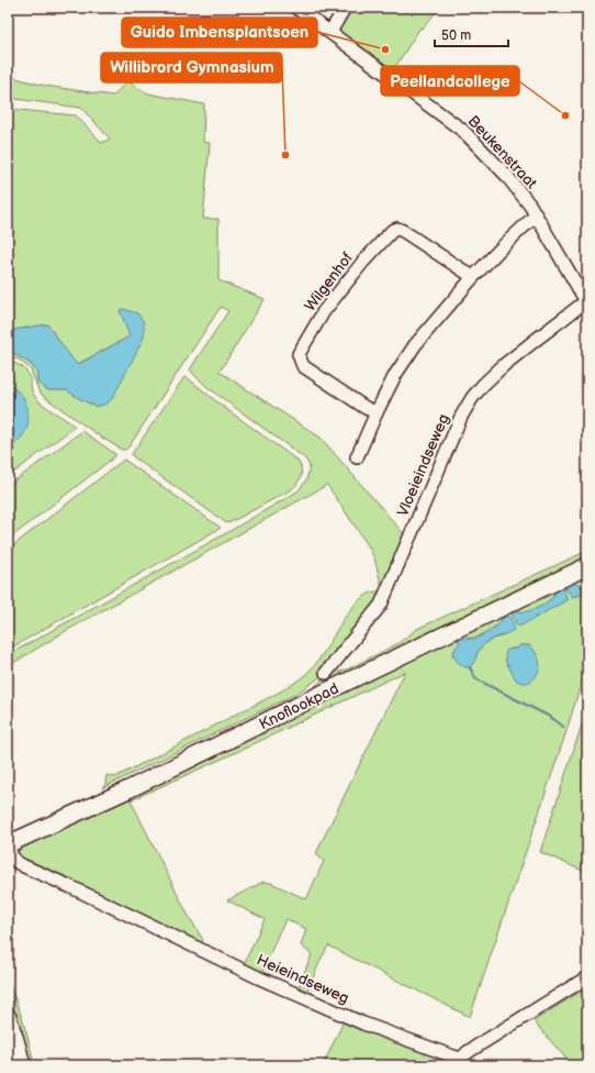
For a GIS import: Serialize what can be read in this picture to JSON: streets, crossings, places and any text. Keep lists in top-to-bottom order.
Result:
{
  "streets": {
    "main road": ["Knoflookpad"],
    "street": [
      "Beukenstraat",
      "Wilgenhof",
      "Vloeieindseweg",
      "Heieindseweg"
    ]
  },
  "crossings": [
    ["Beukenstraat", "Vloeieindseweg"],
    ["Knoflookpad", "Heieindseweg"]
  ],
  "places": ["Guido Imbensplantsoen", "Peellandcollege", "Willibrord Gymnasium"],
  "scale_bar": "50 m"
}
